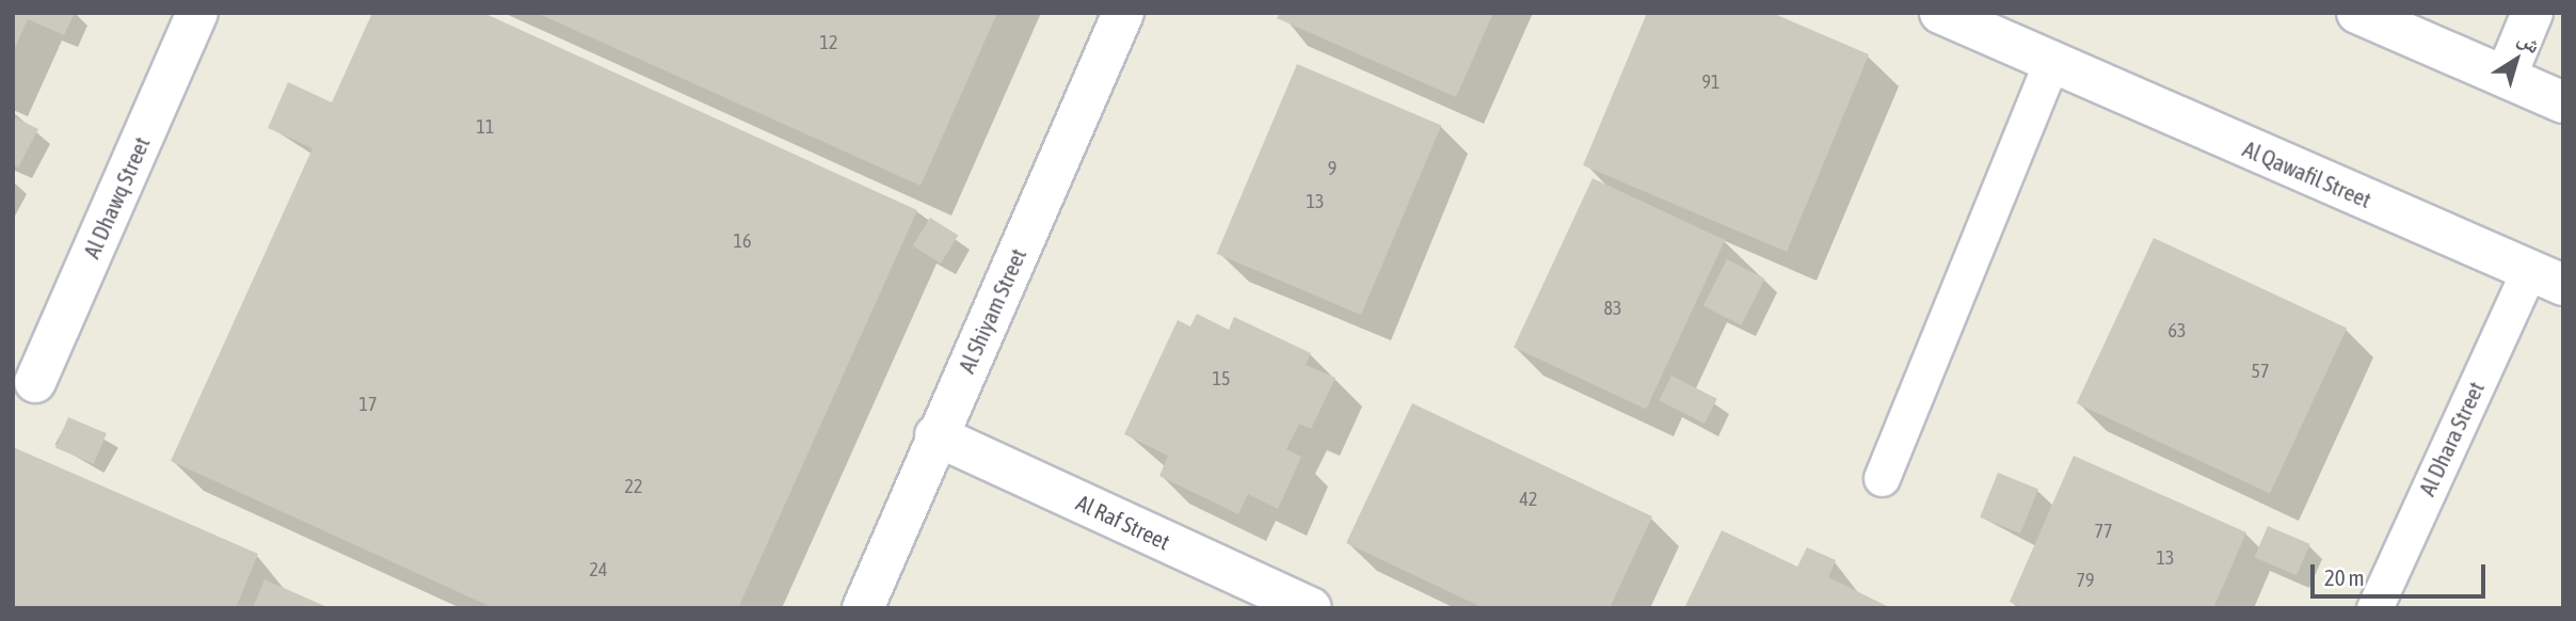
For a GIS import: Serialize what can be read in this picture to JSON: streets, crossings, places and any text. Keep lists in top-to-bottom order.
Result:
{
  "streets": {
    "street": [
      "Al Qawafil Street",
      "Al Dhawq Street",
      "Al Shiyam Street",
      "Al Raf Street"
    ],
    "lane": ["Al Dhara Street"]
  },
  "crossings": [
    ["Al Qawafil Street", "Al Dhara Street"],
    ["Al Shiyam Street", "Al Raf Street"]
  ],
  "house_numbers": [
    "12",
    "91",
    "11",
    "9",
    "13",
    "16",
    "83",
    "63",
    "57",
    "15",
    "17",
    "22",
    "42",
    "77",
    "13",
    "24",
    "79"
  ],
  "scale_bar": "20 m",
  "north": "top right"
}
